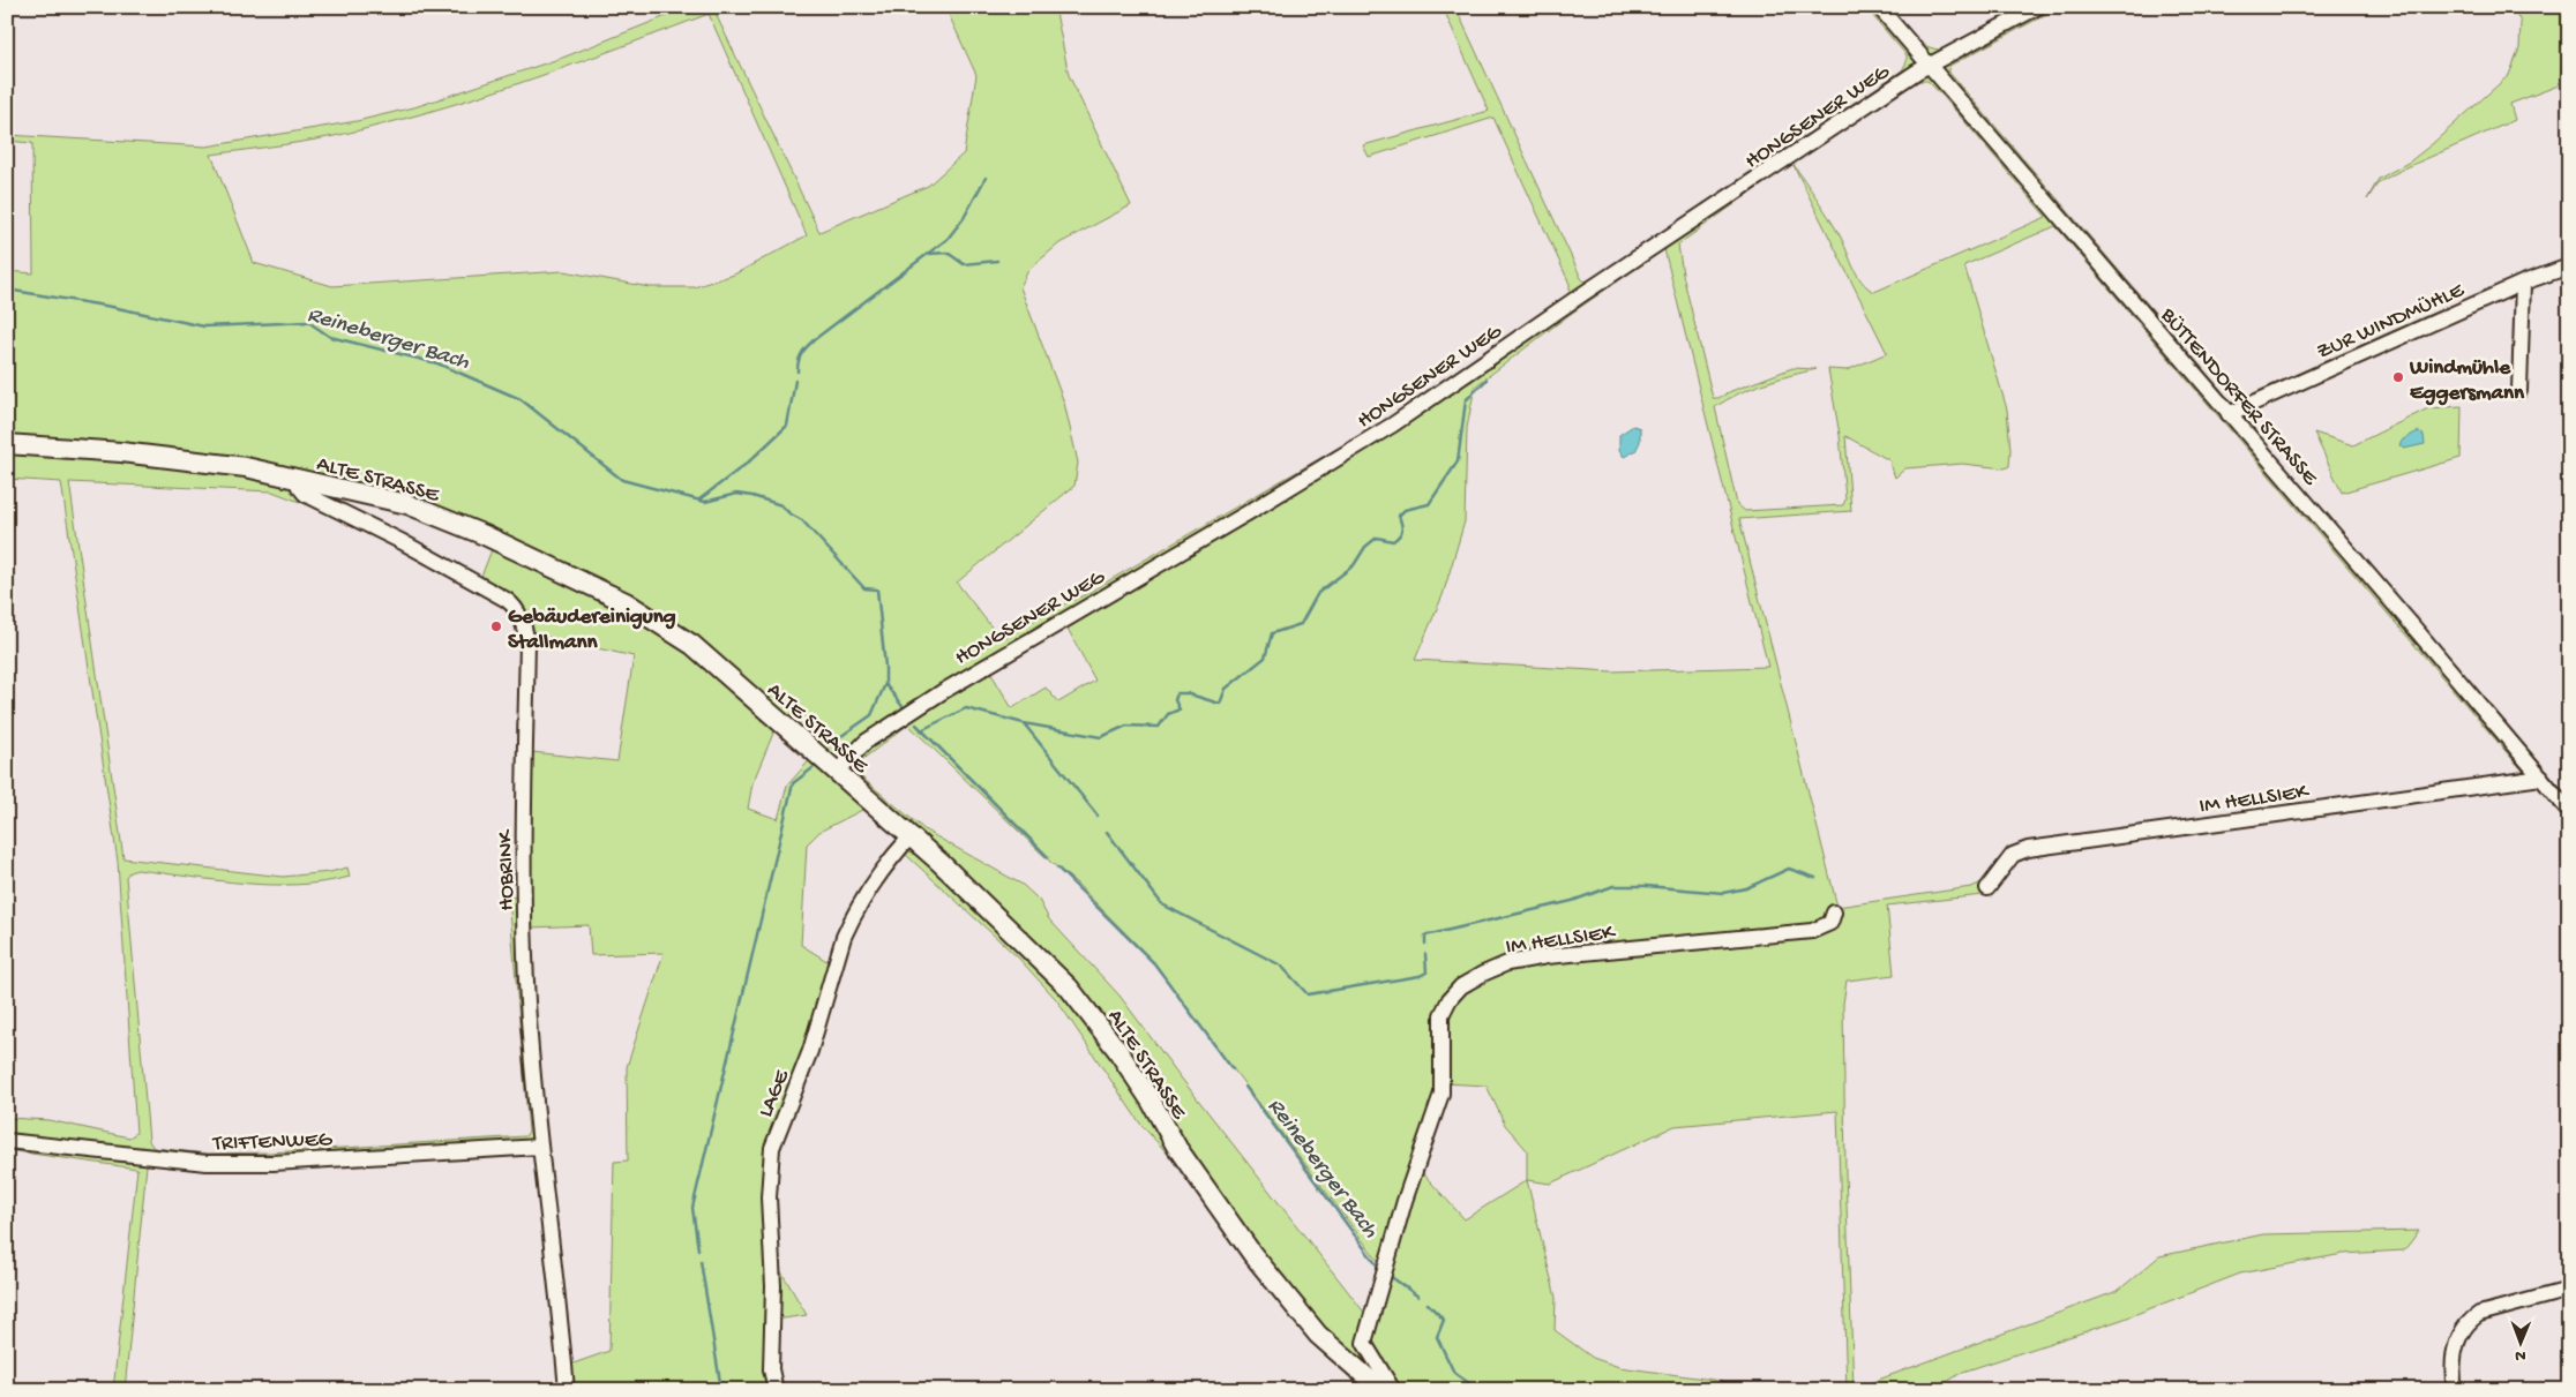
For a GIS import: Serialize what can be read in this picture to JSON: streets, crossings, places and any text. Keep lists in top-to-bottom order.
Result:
{
  "streets": {
    "main road": ["ALTE STRASSE"],
    "street": [
      "HONGSENER WEG",
      "ZUR WINDMÜHLE",
      "BÜTTENDORFER STRASSE",
      "IM HELLSIEK",
      "HOBRINK",
      "LAGE",
      "TRIFTENWEG"
    ]
  },
  "crossings": [
    ["HONGSENER WEG", "BÜTTENDORFER STRASSE"],
    ["HONGSENER WEG", "ALTE STRASSE"],
    ["ZUR WINDMÜHLE", "BÜTTENDORFER STRASSE"],
    ["BÜTTENDORFER STRASSE", "IM HELLSIEK"],
    ["ALTE STRASSE", "HOBRINK"],
    ["ALTE STRASSE", "LAGE"],
    ["HOBRINK", "TRIFTENWEG"]
  ],
  "water": ["Reineberger Bach"],
  "places": ["Windmühle Eggersmann", "Gebäudereinigung Stallmann"],
  "north": "bottom"
}
